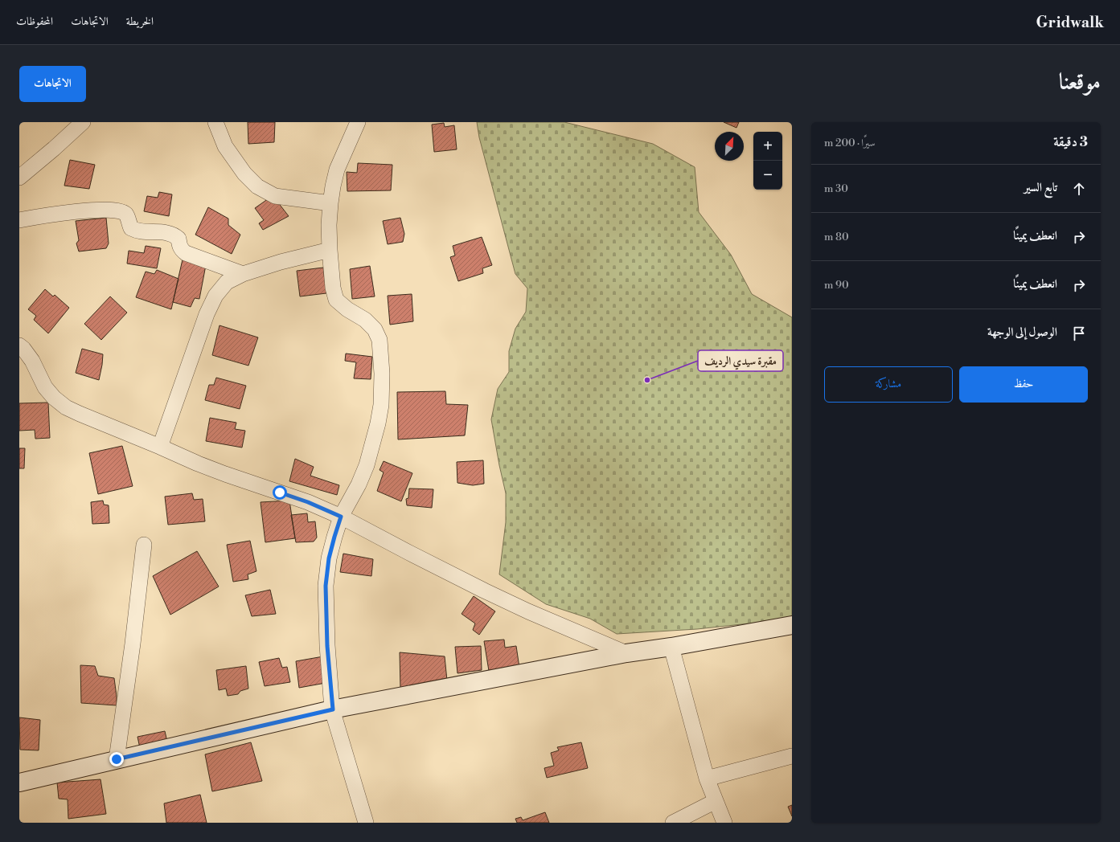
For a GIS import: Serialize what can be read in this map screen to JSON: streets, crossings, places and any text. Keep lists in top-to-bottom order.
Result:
{
  "places": ["مقبرة سيدي الرديف"],
  "north": "top right",
  "page": {
    "header": "Gridwalk",
    "nav": ["الخريطة", "الاتجاهات", "المحفوظات"],
    "title": "موقعنا",
    "buttons": [
      "الاتجاهات",
      ["حفظ", "مشاركة"]
    ],
    "heading": ["3 دقيقة", "سيرًا · 200 m"],
    "map_buttons": ["+", "−"],
    "list": [
      ["تابع السير", "30 m"],
      ["انعطف يمينًا", "80 m"],
      ["انعطف يمينًا", "90 m"],
      "الوصول إلى الوجهة"
    ]
  }
}
